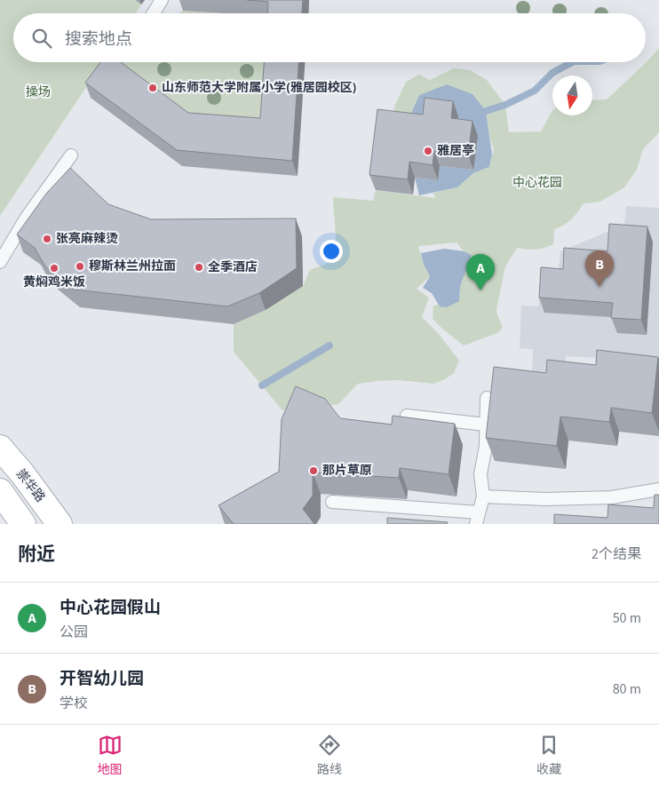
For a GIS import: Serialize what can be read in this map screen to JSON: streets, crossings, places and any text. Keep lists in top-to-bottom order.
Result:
{
  "streets": {
    "main road": ["崇华路"]
  },
  "parks": ["操场", "中心花园"],
  "places": [
    "山东师范大学附属小学(雅居园校区)",
    "雅居亭",
    "张亮麻辣烫",
    "穆斯林兰州拉面",
    "全季酒店",
    "黄焖鸡米饭",
    "那片草原"
  ],
  "north": "bottom",
  "page": {
    "search": "搜索地点",
    "pins": ["B", "A"],
    "heading": ["附近", "2个结果"],
    "list": [
      {
        "mark": "A",
        "name": "中心花园假山",
        "note": "公园",
        "value": "50 m"
      },
      {
        "mark": "B",
        "name": "开智幼儿园",
        "note": "学校",
        "value": "80 m"
      }
    ],
    "nav": ["地图", "路线", "收藏"]
  }
}
